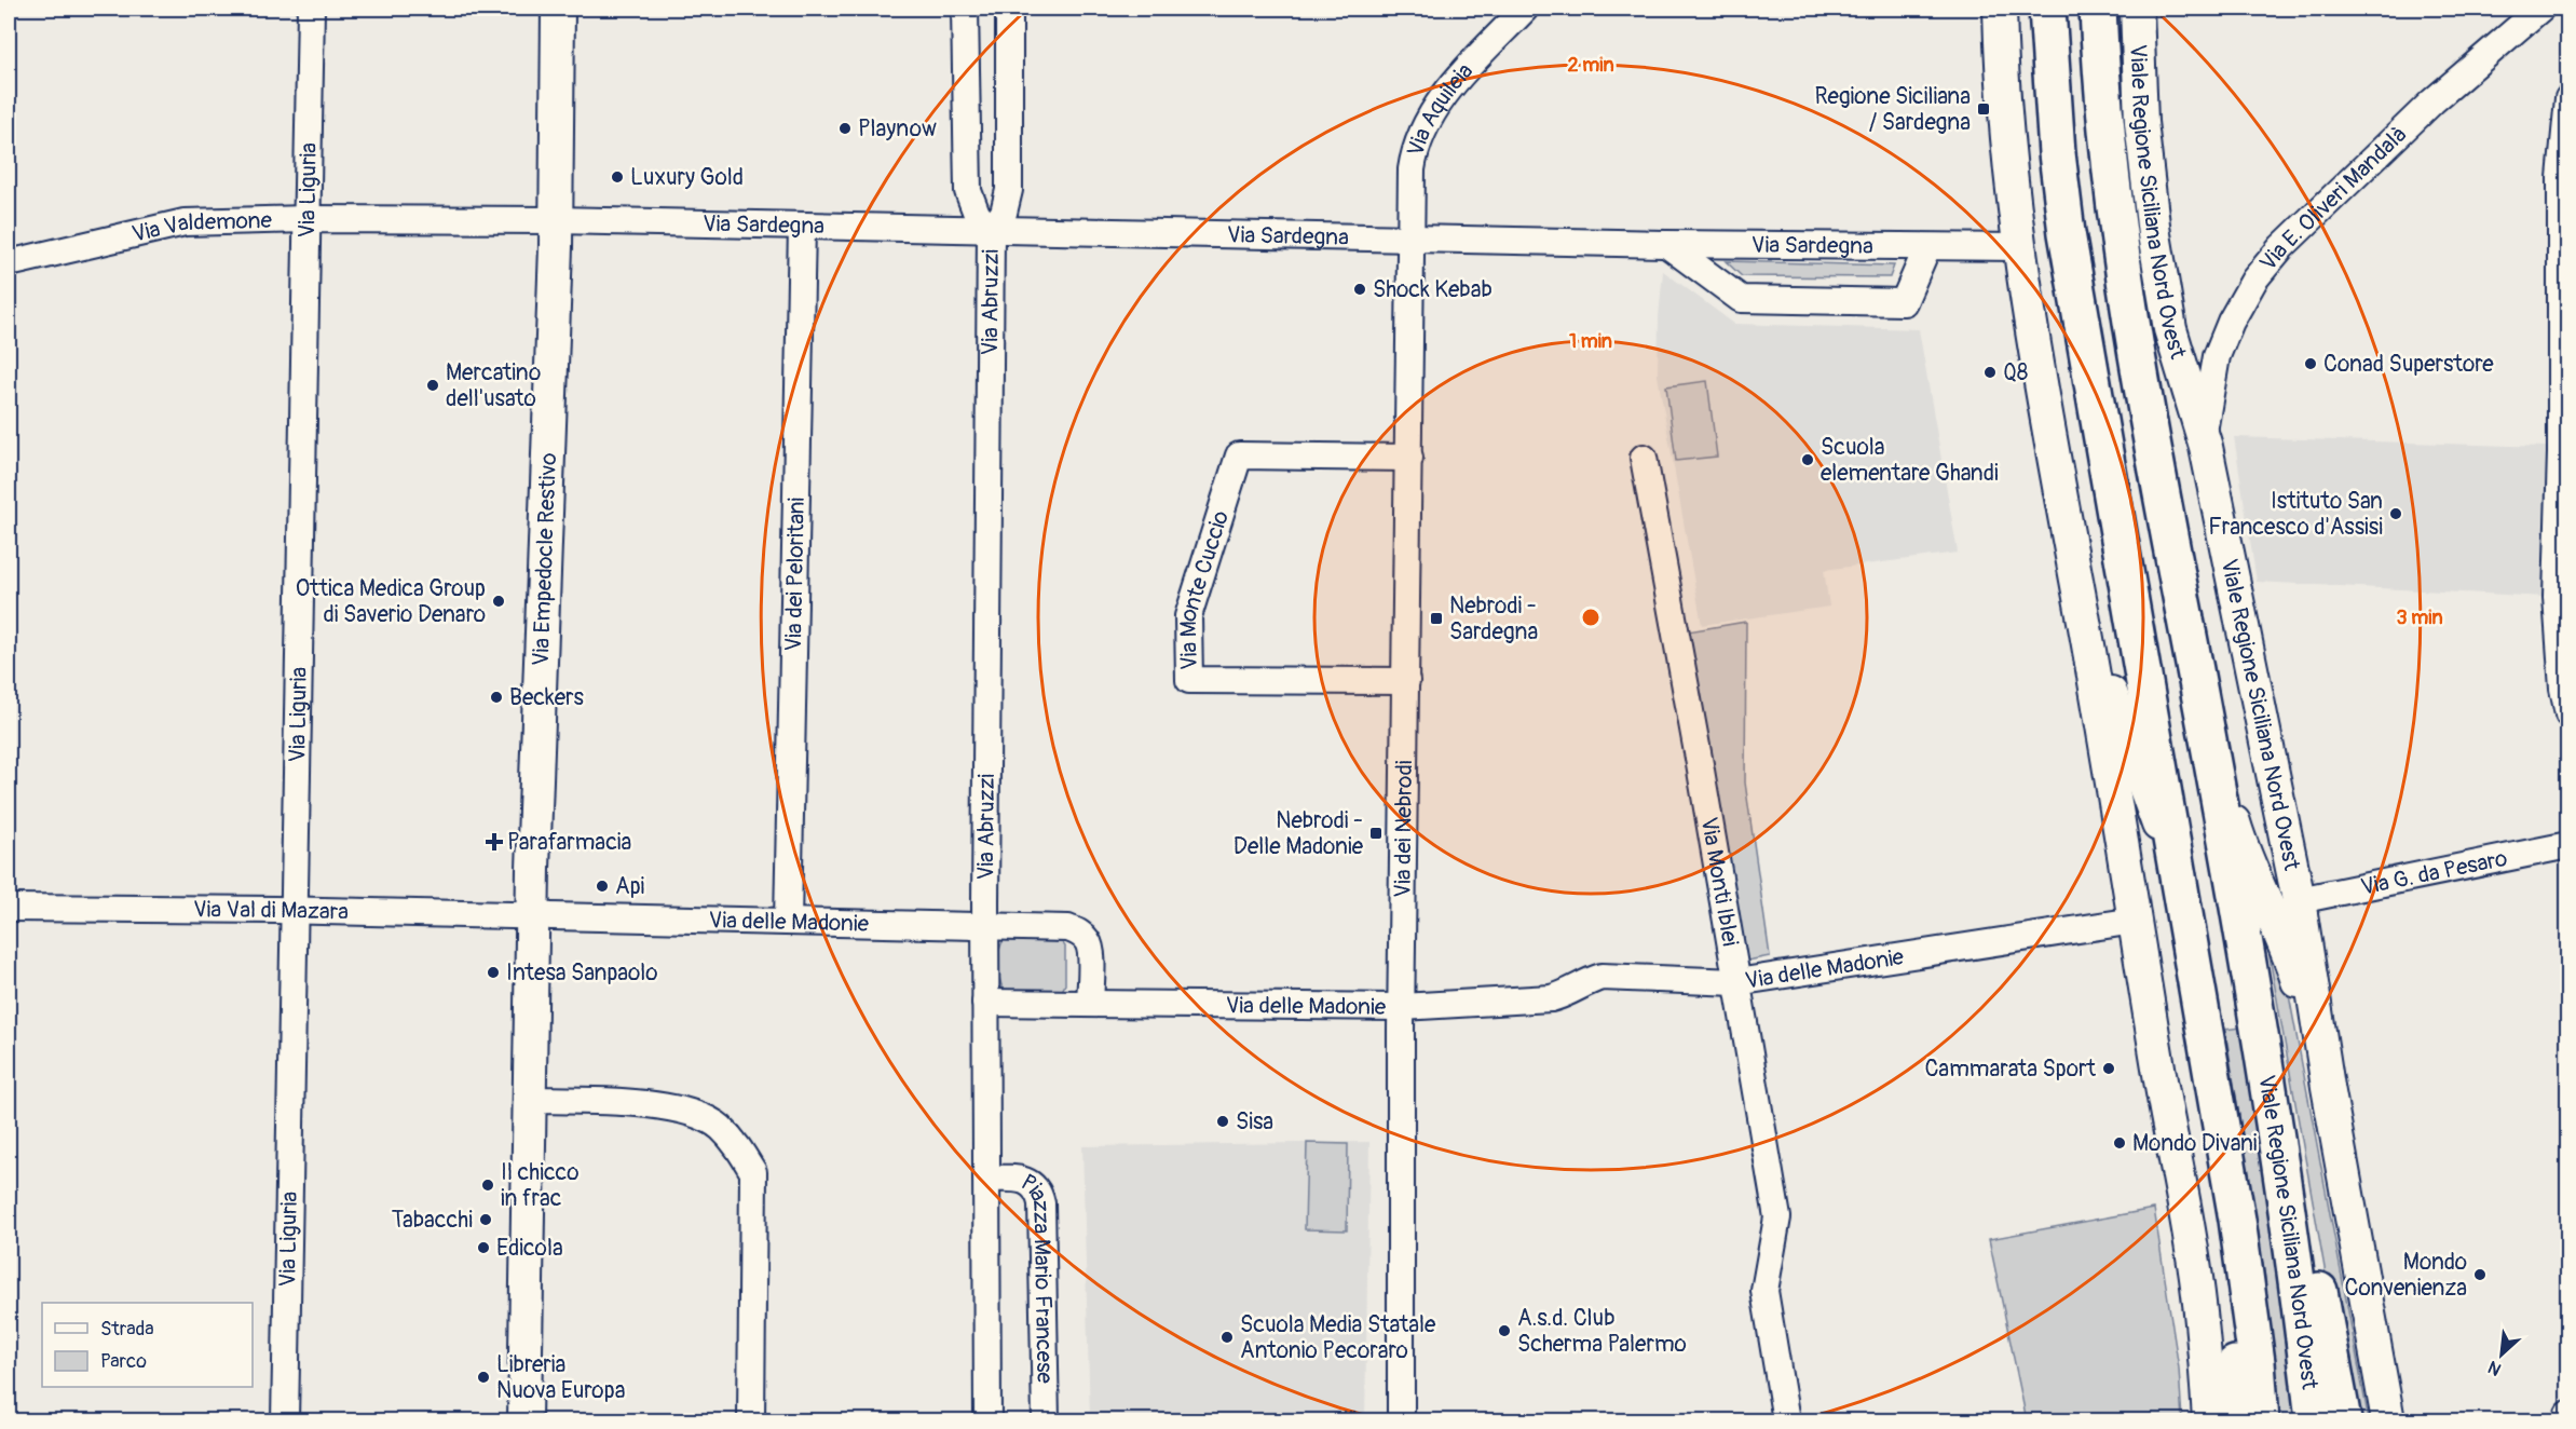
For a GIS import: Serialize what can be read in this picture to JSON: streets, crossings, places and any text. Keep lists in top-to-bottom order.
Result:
{
  "streets": {
    "main road": ["Viale Regione Siciliana Nord Ovest"],
    "street": [
      "Via Aquileia",
      "Via Liguria",
      "Via E. Oliveri Mandalà",
      "Via Sardegna",
      "Via Valdemone",
      "Via Abruzzi",
      "Via Empedocle Restivo",
      "Via dei Peloritani",
      "Via Monte Cuccio",
      "Via dei Nebrodi",
      "Via G. da Pesaro",
      "Via Monti Iblei",
      "Via Val di Mazara",
      "Via delle Madonie",
      "Piazza Mario Francese"
    ]
  },
  "crossings": [
    ["Via Aquileia", "Via Sardegna"],
    ["Via Aquileia", "Via dei Nebrodi"],
    ["Via Liguria", "Via Valdemone"],
    ["Via Liguria", "Via Val di Mazara"],
    ["Via E. Oliveri Mandalà", "Viale Regione Siciliana Nord Ovest"],
    ["Viale Regione Siciliana Nord Ovest", "Via G. da Pesaro"],
    ["Via Sardegna", "Via Valdemone"],
    ["Via Sardegna", "Via Abruzzi"],
    ["Via Sardegna", "Via Empedocle Restivo"],
    ["Via Sardegna", "Via dei Peloritani"],
    ["Via Sardegna", "Via dei Nebrodi"],
    ["Via Valdemone", "Via Empedocle Restivo"],
    ["Via Abruzzi", "Via delle Madonie"],
    ["Via Abruzzi", "Piazza Mario Francese"],
    ["Via Empedocle Restivo", "Via Val di Mazara"],
    ["Via Empedocle Restivo", "Via delle Madonie"],
    ["Via dei Peloritani", "Via delle Madonie"],
    ["Via Monte Cuccio", "Via dei Nebrodi"],
    ["Via dei Nebrodi", "Via delle Madonie"],
    ["Via Monti Iblei", "Via delle Madonie"],
    ["Via Val di Mazara", "Via delle Madonie"]
  ],
  "places": {
    "transit": ["Regione Siciliana / Sardegna", "Nebrodi - Sardegna", "Nebrodi - Delle Madonie"],
    "other": [
      "Playnow",
      "Luxury Gold",
      "Shock Kebab",
      "Conad Superstore",
      "Q8",
      "Mercatino dell'usato",
      "Scuola elementare Ghandi",
      "Istituto San Francesco d'Assisi",
      "Ottica Medica Group di Saverio Denaro",
      "Beckers",
      "Api",
      "Intesa Sanpaolo",
      "Cammarata Sport",
      "Sisa",
      "Mondo Divani",
      "Il chicco in frac",
      "Tabacchi",
      "Edicola",
      "Mondo Convenienza",
      "A.s.d. Club Scherma Palermo",
      "Scuola Media Statale Antonio Pecoraro",
      "Libreria Nuova Europa"
    ],
    "health": ["Parafarmacia"]
  },
  "legend": ["Strada", "Parco"],
  "north": "bottom left",
  "rings": ["2 min", "1 min", "3 min"]
}
